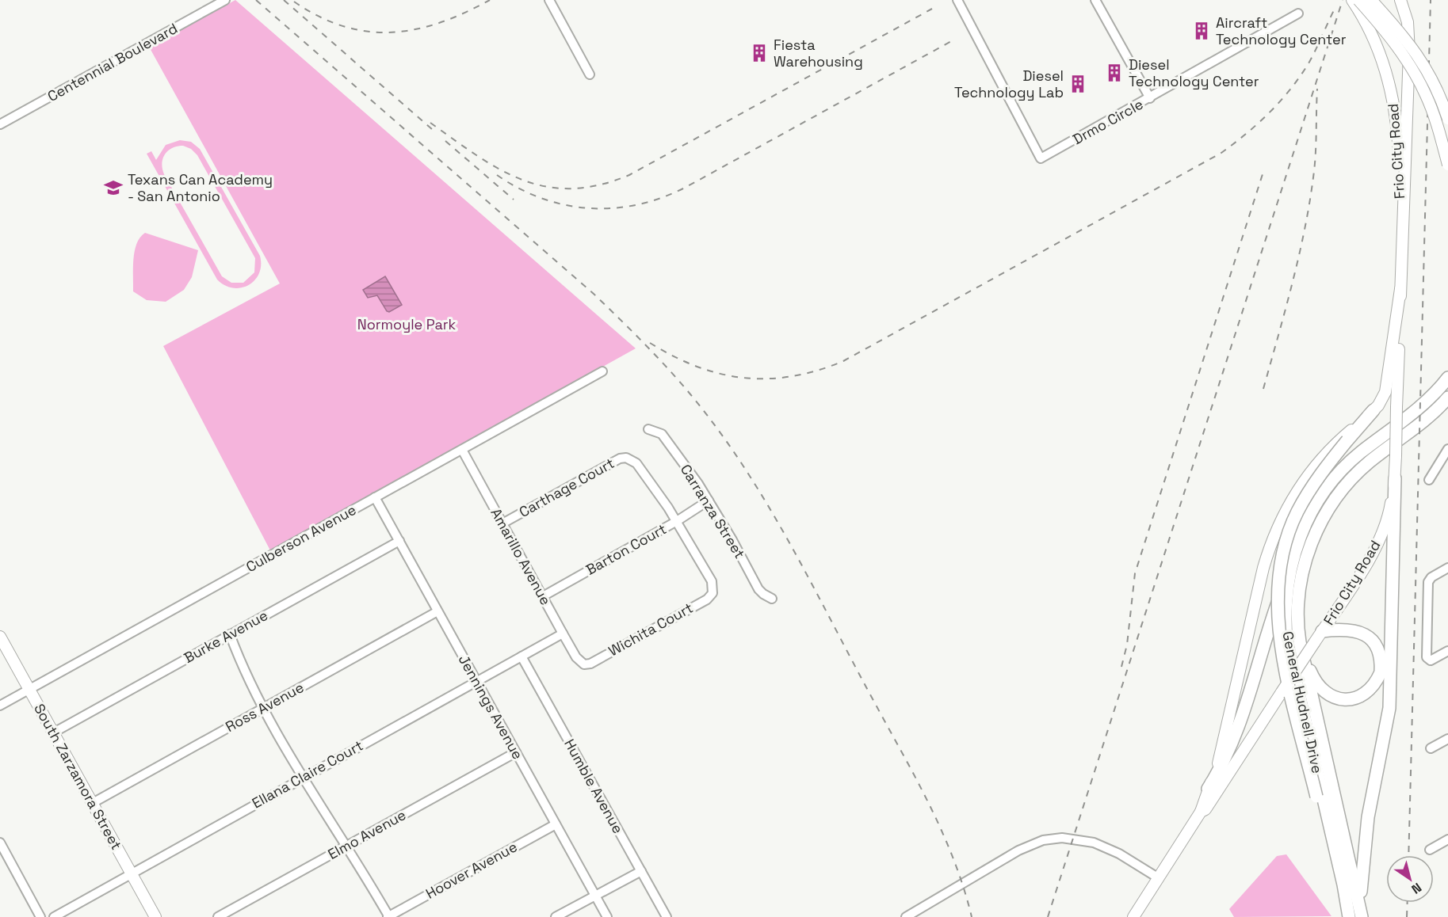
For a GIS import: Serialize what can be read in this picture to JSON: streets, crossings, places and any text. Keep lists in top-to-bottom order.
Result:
{
  "streets": {
    "highway": ["General Hudnell Drive"],
    "main road": ["Frio City Road", "South Zarzamora Street"],
    "street": [
      "Centennial Boulevard",
      "Drmo Circle",
      "Carthage Court",
      "Carranza Street",
      "Culberson Avenue",
      "Barton Court",
      "Amarillo Avenue",
      "Wichita Court",
      "Burke Avenue",
      "Ross Avenue",
      "Jennings Avenue",
      "Ellana Claire Court",
      "Humble Avenue",
      "Elmo Avenue",
      "Hoover Avenue"
    ]
  },
  "crossings": [
    ["Carthage Court", "Barton Court"],
    ["Carthage Court", "Amarillo Avenue"],
    ["Carthage Court", "Wichita Court"],
    ["Carranza Street", "Barton Court"],
    ["Culberson Avenue", "Amarillo Avenue"],
    ["Culberson Avenue", "Jennings Avenue"],
    ["Culberson Avenue", "South Zarzamora Street"],
    ["Barton Court", "Amarillo Avenue"],
    ["Barton Court", "Wichita Court"],
    ["Amarillo Avenue", "Wichita Court"],
    ["Amarillo Avenue", "Ellana Claire Court"],
    ["Burke Avenue", "Jennings Avenue"],
    ["Burke Avenue", "South Zarzamora Street"],
    ["Ross Avenue", "Jennings Avenue"],
    ["Ross Avenue", "South Zarzamora Street"],
    ["Jennings Avenue", "Ellana Claire Court"],
    ["Jennings Avenue", "Elmo Avenue"],
    ["Jennings Avenue", "Hoover Avenue"],
    ["Ellana Claire Court", "South Zarzamora Street"],
    ["Ellana Claire Court", "Humble Avenue"]
  ],
  "parks": ["Normoyle Park"],
  "places": {
    "building": [
      "Aircraft Technology Center",
      "Fiesta Warehousing",
      "Diesel Technology Center",
      "Diesel Technology Lab"
    ],
    "school or university": ["Texans Can Academy - San Antonio"]
  },
  "north": "bottom right"
}
